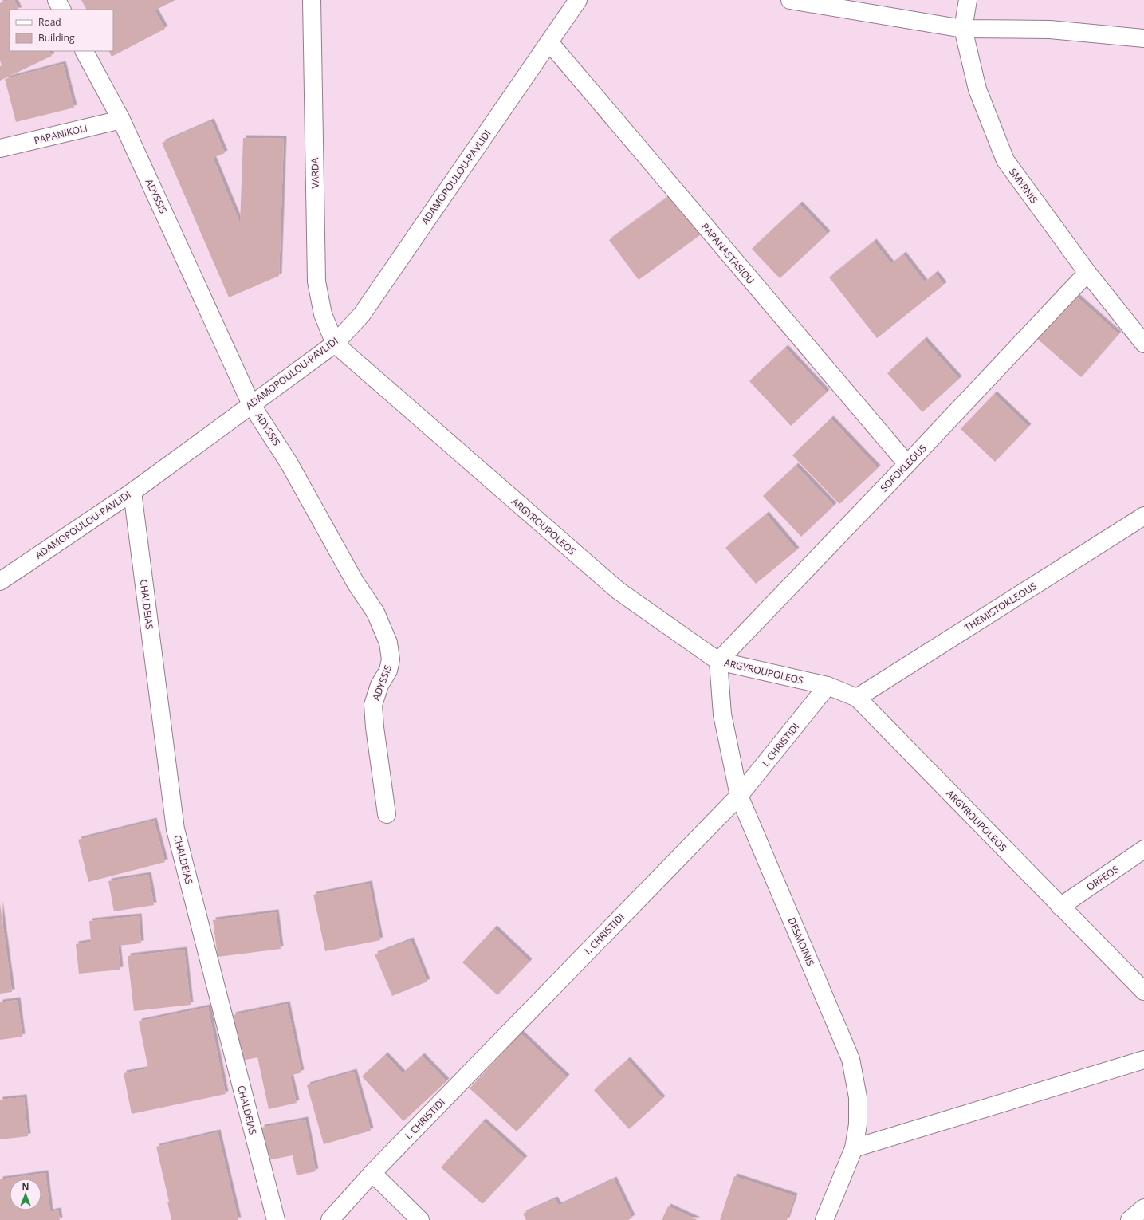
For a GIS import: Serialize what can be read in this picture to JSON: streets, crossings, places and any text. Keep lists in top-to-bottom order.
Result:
{
  "streets": {
    "street": [
      "PAPANIKOLI",
      "VARDA",
      "ADAMOPOULOU-PAVLIDI",
      "SMYRNIS",
      "ADYSSIS",
      "PAPANASTASIOU",
      "SOFOKLEOUS",
      "ARGYROUPOLEOS",
      "CHALDEIAS",
      "THEMISTOKLEOUS",
      "I. CHRISTIDI",
      "ORFEOS",
      "DESMOINIS"
    ]
  },
  "crossings": [
    ["PAPANIKOLI", "ADYSSIS"],
    ["VARDA", "ADAMOPOULOU-PAVLIDI"],
    ["VARDA", "ARGYROUPOLEOS"],
    ["ADAMOPOULOU-PAVLIDI", "ADYSSIS"],
    ["ADAMOPOULOU-PAVLIDI", "PAPANASTASIOU"],
    ["ADAMOPOULOU-PAVLIDI", "ARGYROUPOLEOS"],
    ["ADAMOPOULOU-PAVLIDI", "CHALDEIAS"],
    ["SMYRNIS", "SOFOKLEOUS"],
    ["PAPANASTASIOU", "SOFOKLEOUS"],
    ["SOFOKLEOUS", "ARGYROUPOLEOS"],
    ["SOFOKLEOUS", "DESMOINIS"],
    ["ARGYROUPOLEOS", "THEMISTOKLEOUS"],
    ["ARGYROUPOLEOS", "I. CHRISTIDI"],
    ["ARGYROUPOLEOS", "ORFEOS"],
    ["ARGYROUPOLEOS", "DESMOINIS"],
    ["I. CHRISTIDI", "DESMOINIS"]
  ],
  "legend": ["Road", "Building"],
  "north": "top"
}
